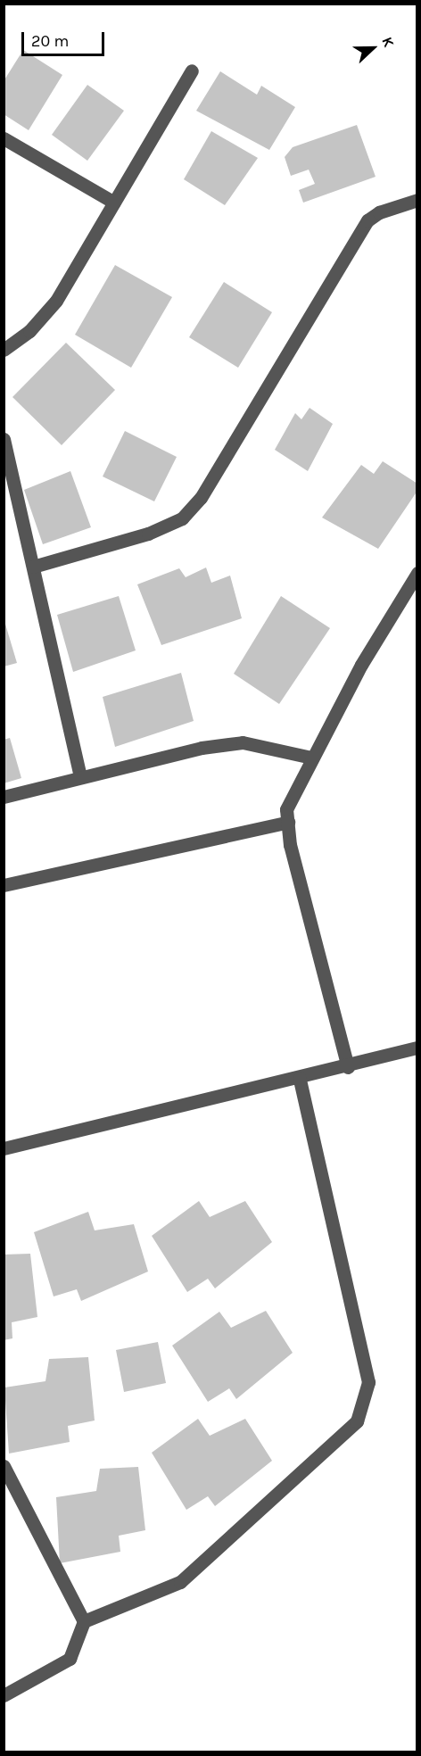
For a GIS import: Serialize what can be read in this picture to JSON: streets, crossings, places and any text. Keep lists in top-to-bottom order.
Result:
{
  "scale_bar": "20 m",
  "north": "right"
}
